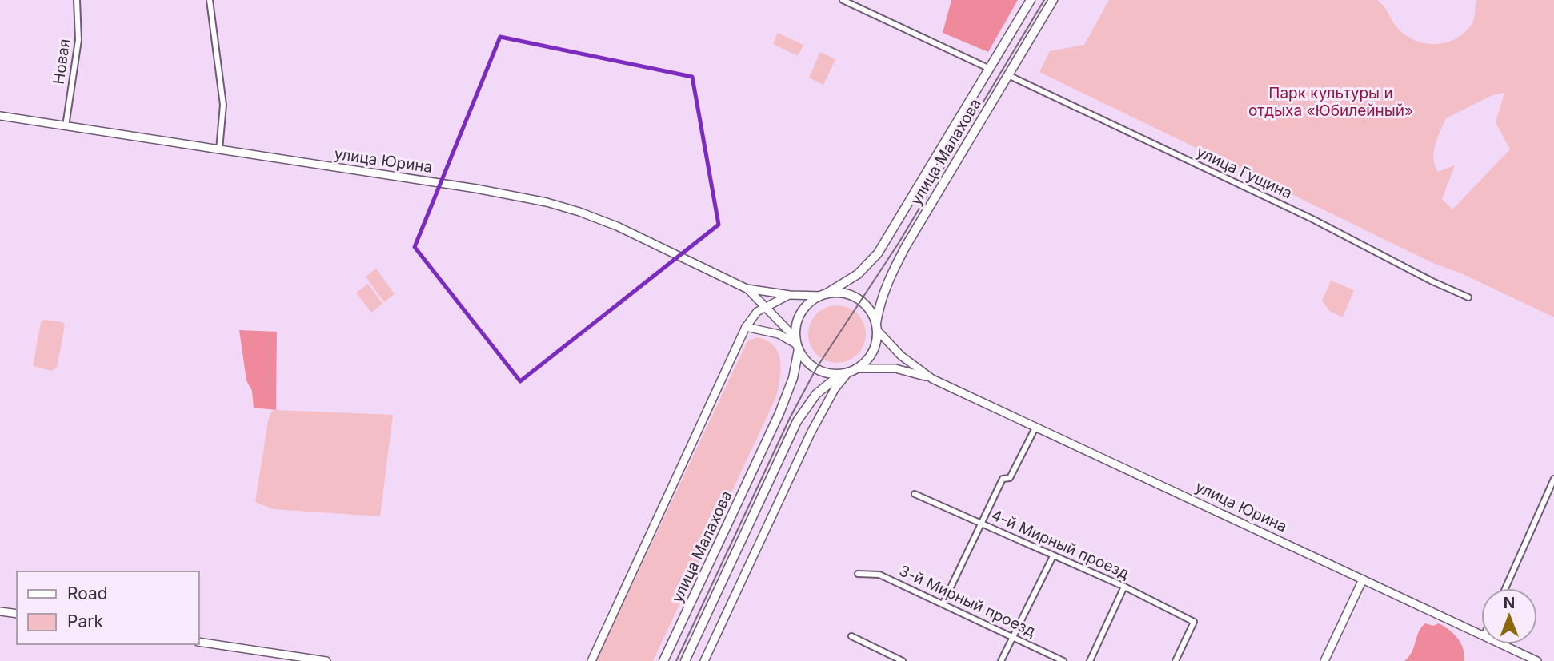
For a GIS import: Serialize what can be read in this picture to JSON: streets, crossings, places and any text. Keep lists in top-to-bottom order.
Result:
{
  "streets": {
    "main road": ["улица Малахова", "улица Юрина"],
    "street": [
      "Новая",
      "улица Гущина",
      "4-й Мирный проезд",
      "3-й Мирный проезд"
    ]
  },
  "crossings": [
    ["Новая", "улица Юрина"],
    ["улица Малахова", "улица Юрина"],
    ["улица Малахова", "улица Гущина"]
  ],
  "parks": ["Парк культуры и отдыха «Юбилейный»"],
  "legend": ["Road", "Park"],
  "north": "top"
}
